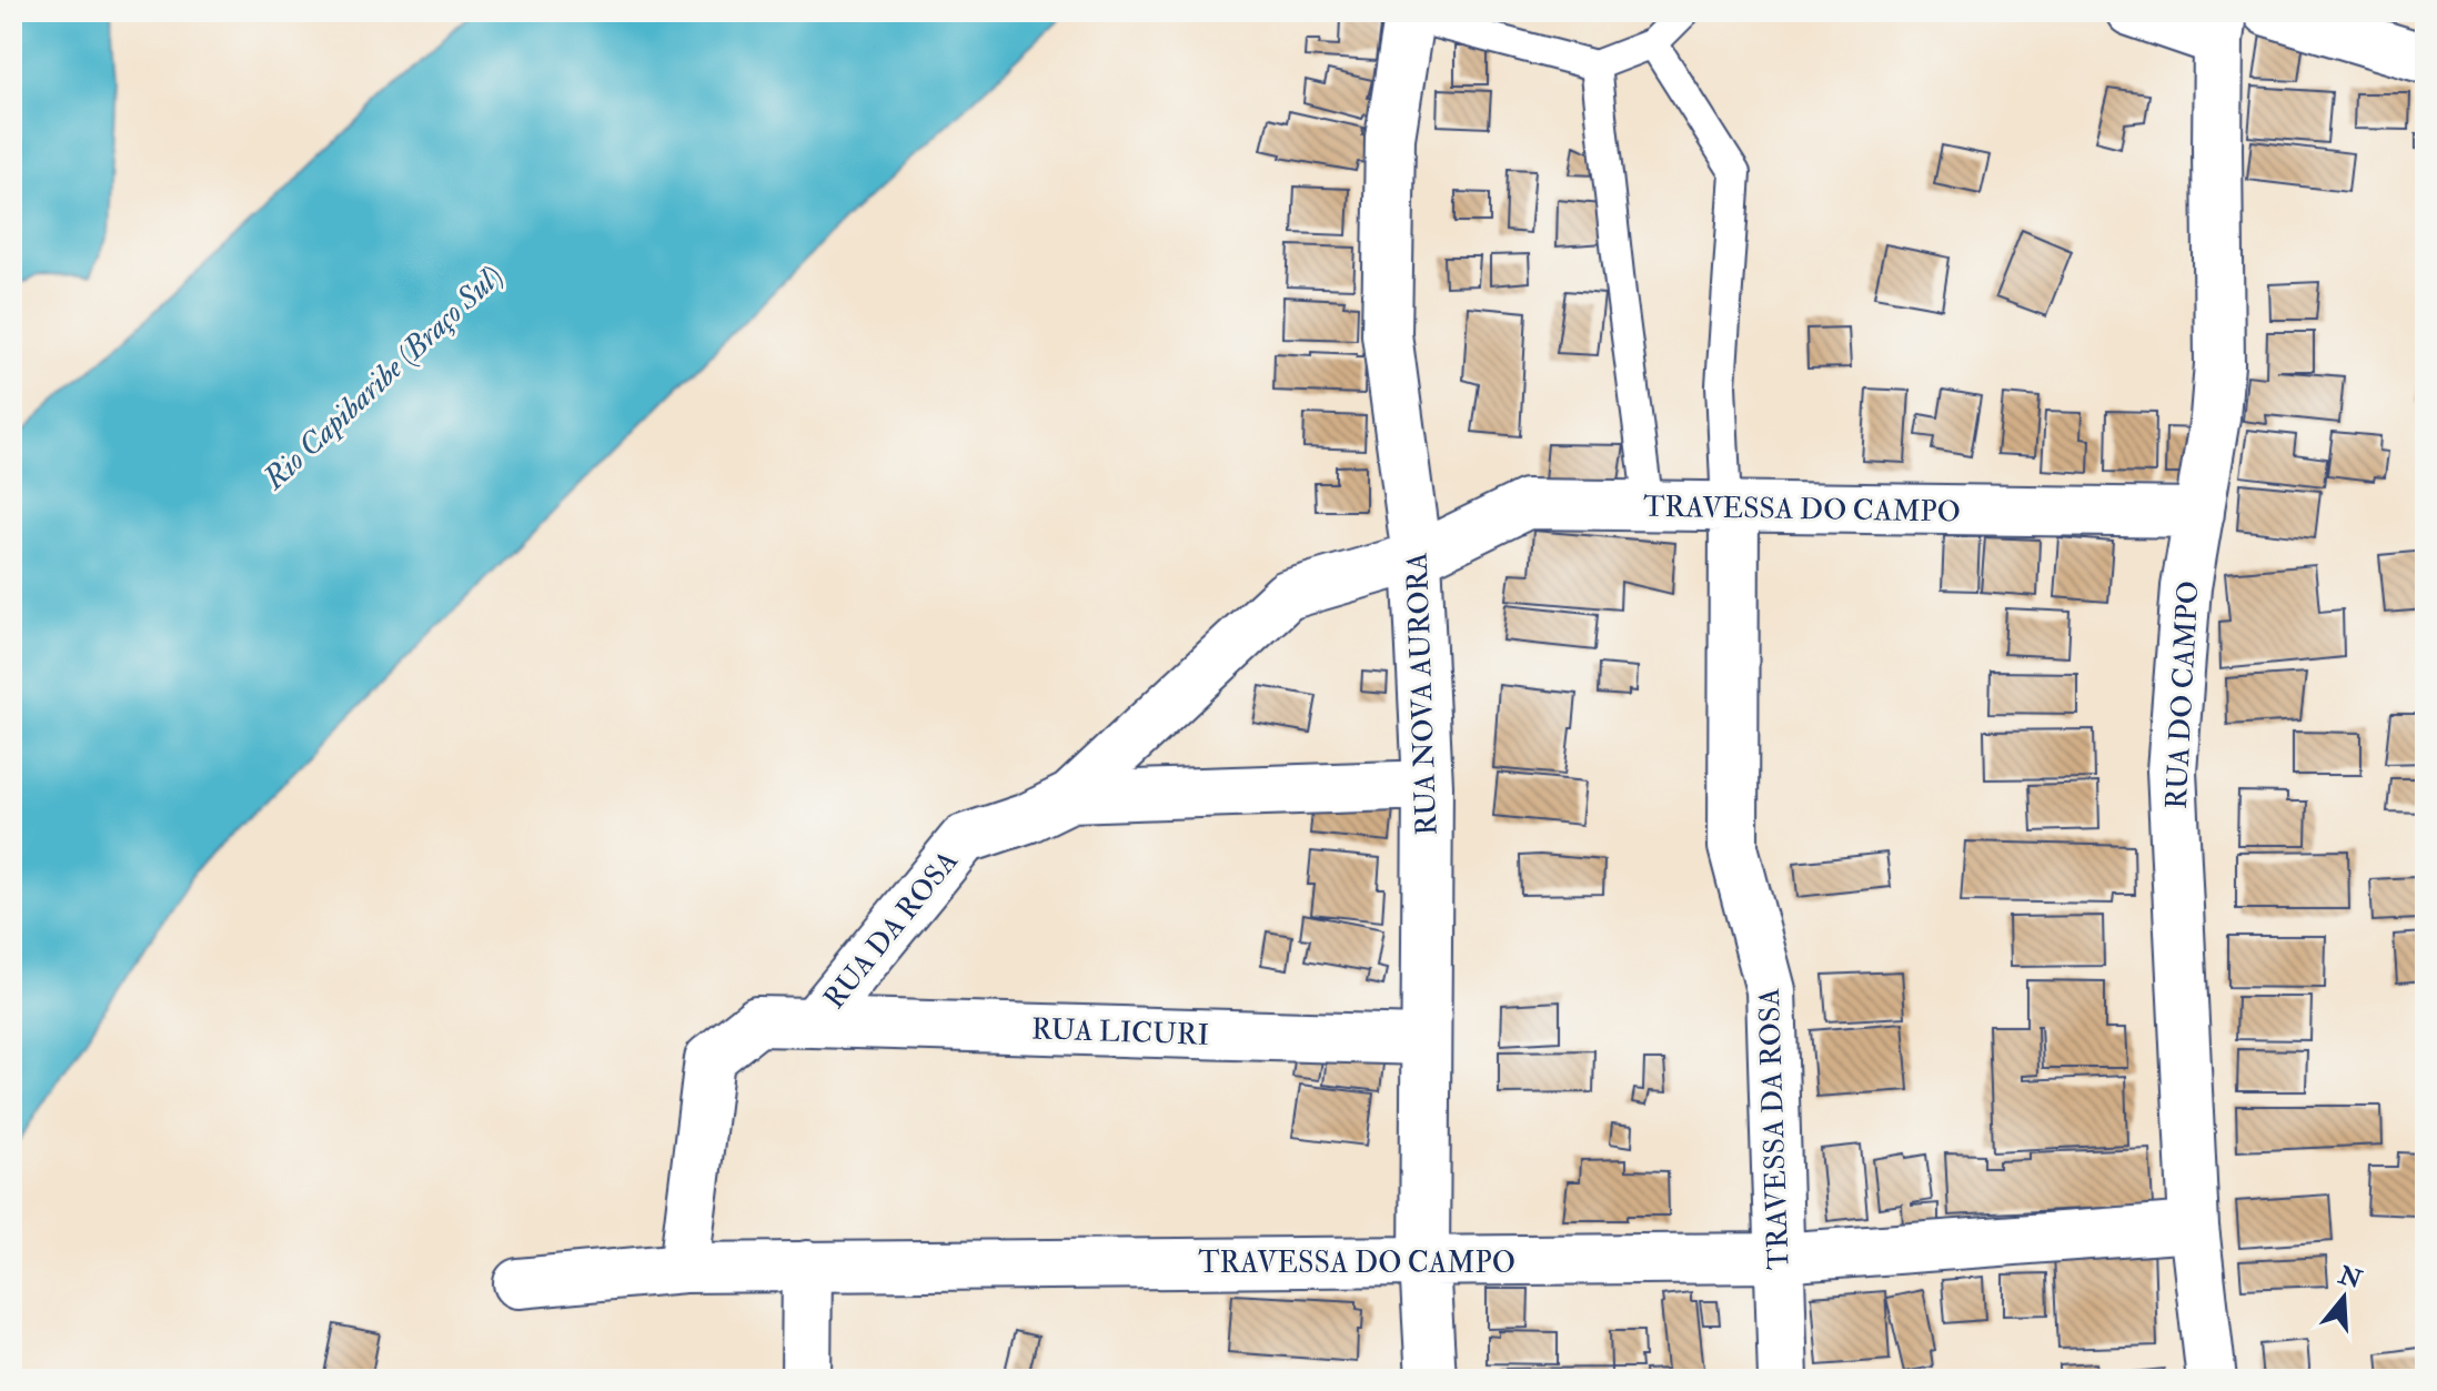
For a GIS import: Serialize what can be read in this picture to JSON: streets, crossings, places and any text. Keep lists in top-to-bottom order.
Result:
{
  "streets": {
    "street": [
      "TRAVESSA DO CAMPO",
      "RUA NOVA AURORA",
      "RUA DO CAMPO",
      "RUA DA ROSA",
      "RUA LICURI",
      "TRAVESSA DA ROSA"
    ]
  },
  "crossings": [
    ["TRAVESSA DO CAMPO", "RUA NOVA AURORA"],
    ["TRAVESSA DO CAMPO", "RUA DO CAMPO"],
    ["TRAVESSA DO CAMPO", "RUA DA ROSA"],
    ["TRAVESSA DO CAMPO", "TRAVESSA DA ROSA"],
    ["RUA NOVA AURORA", "RUA DA ROSA"],
    ["RUA NOVA AURORA", "RUA LICURI"],
    ["RUA DA ROSA", "RUA LICURI"]
  ],
  "water": ["Rio Capibaribe (Braço Sul)"],
  "north": "top"
}
